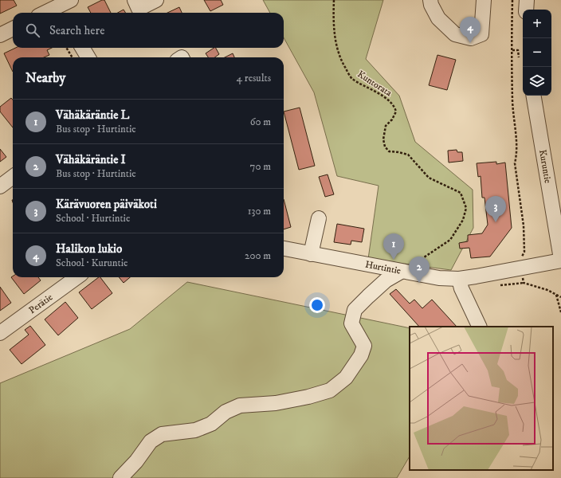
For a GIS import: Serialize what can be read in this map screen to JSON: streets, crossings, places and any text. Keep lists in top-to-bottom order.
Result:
{
  "streets": {
    "street": ["Kuruntie", "Hurtintie", "Perätie"],
    "path": ["Kuntorata"]
  },
  "crossings": [
    ["Kuntorata", "Hurtintie"],
    ["Kuruntie", "Hurtintie"]
  ],
  "page": {
    "map_buttons": ["+", "−"],
    "search": "Search here",
    "pins": [
      "4",
      "3",
      "1",
      "2"
    ],
    "heading": ["Nearby", "4 results"],
    "list": [
      {
        "mark": "1",
        "name": "Vähäkäräntie L",
        "note": "Bus stop · Hurtintie",
        "value": "60 m"
      },
      {
        "mark": "2",
        "name": "Vähäkäräntie I",
        "note": "Bus stop · Hurtintie",
        "value": "70 m"
      },
      {
        "mark": "3",
        "name": "Kärävuoren päiväkoti",
        "note": "School · Hurtintie",
        "value": "130 m"
      },
      {
        "mark": "4",
        "name": "Halikon lukio",
        "note": "School · Kuruntie",
        "value": "200 m"
      }
    ]
  }
}
